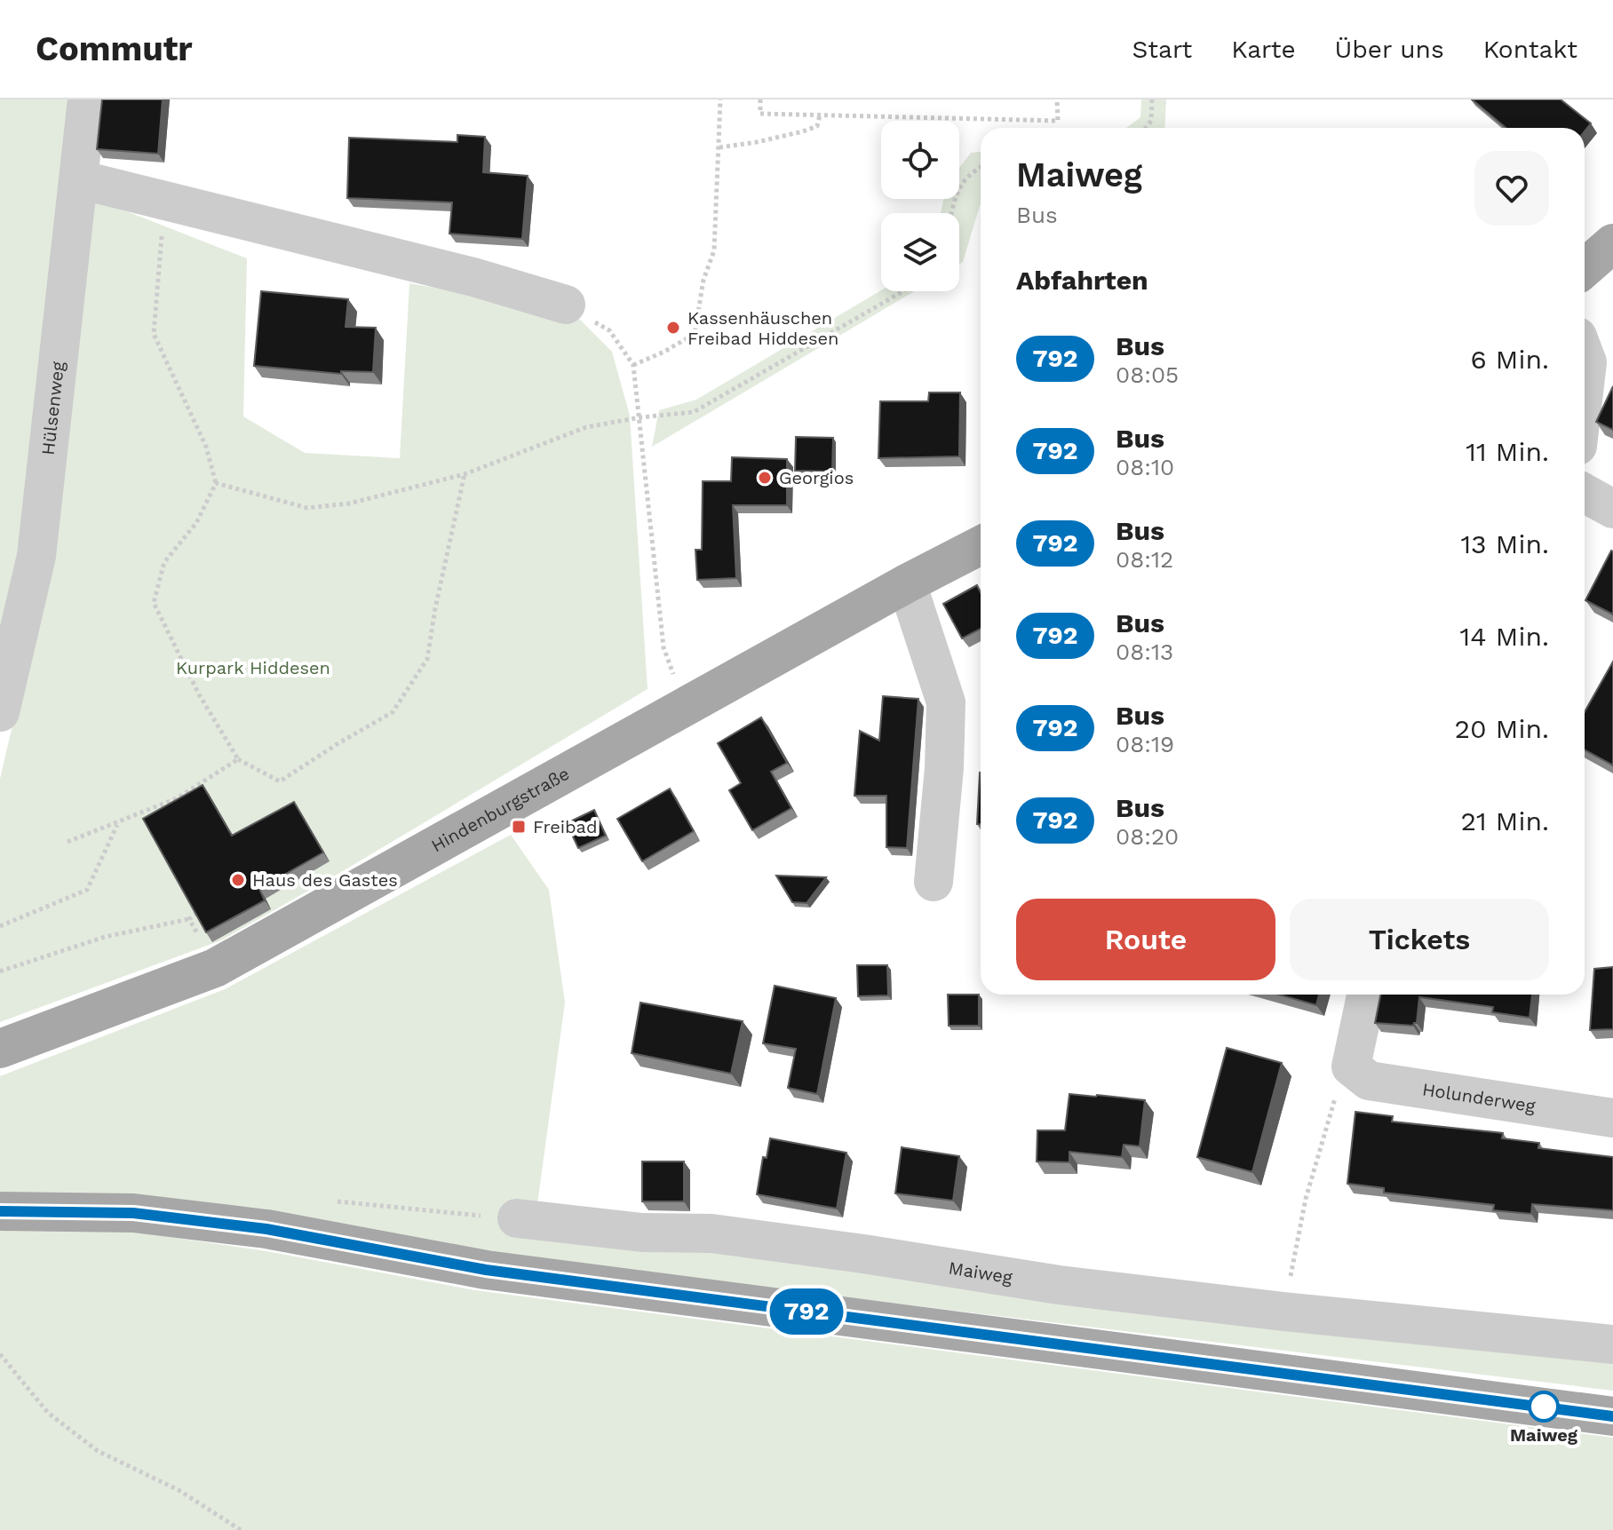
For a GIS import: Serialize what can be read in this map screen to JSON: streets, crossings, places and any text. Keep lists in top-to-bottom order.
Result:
{
  "streets": {
    "main road": ["Hindenburgstraße"],
    "street": ["Hülsenweg", "Holunderweg", "Maiweg"]
  },
  "parks": ["Kurpark Hiddesen"],
  "places": {
    "other": [
      "Kassenhäuschen Freibad Hiddesen",
      "Georgios",
      "Haus des Gastes",
      "Maiweg"
    ],
    "transit": ["Freibad"]
  },
  "lines": ["bus line 792"],
  "page": {
    "header": "Commutr",
    "nav": [
      "Start",
      "Karte",
      "Über uns",
      "Kontakt"
    ],
    "on_map": "792",
    "heading": [
      ["Maiweg", "Bus"],
      "Abfahrten"
    ],
    "list": [
      {
        "mark": "792",
        "name": "Bus",
        "note": "08:05",
        "value": "6 Min."
      },
      {
        "mark": "792",
        "name": "Bus",
        "note": "08:10",
        "value": "11 Min."
      },
      {
        "mark": "792",
        "name": "Bus",
        "note": "08:12",
        "value": "13 Min."
      },
      {
        "mark": "792",
        "name": "Bus",
        "note": "08:13",
        "value": "14 Min."
      },
      {
        "mark": "792",
        "name": "Bus",
        "note": "08:19",
        "value": "20 Min."
      },
      {
        "mark": "792",
        "name": "Bus",
        "note": "08:20",
        "value": "21 Min."
      }
    ],
    "buttons": ["Route", "Tickets"]
  }
}
